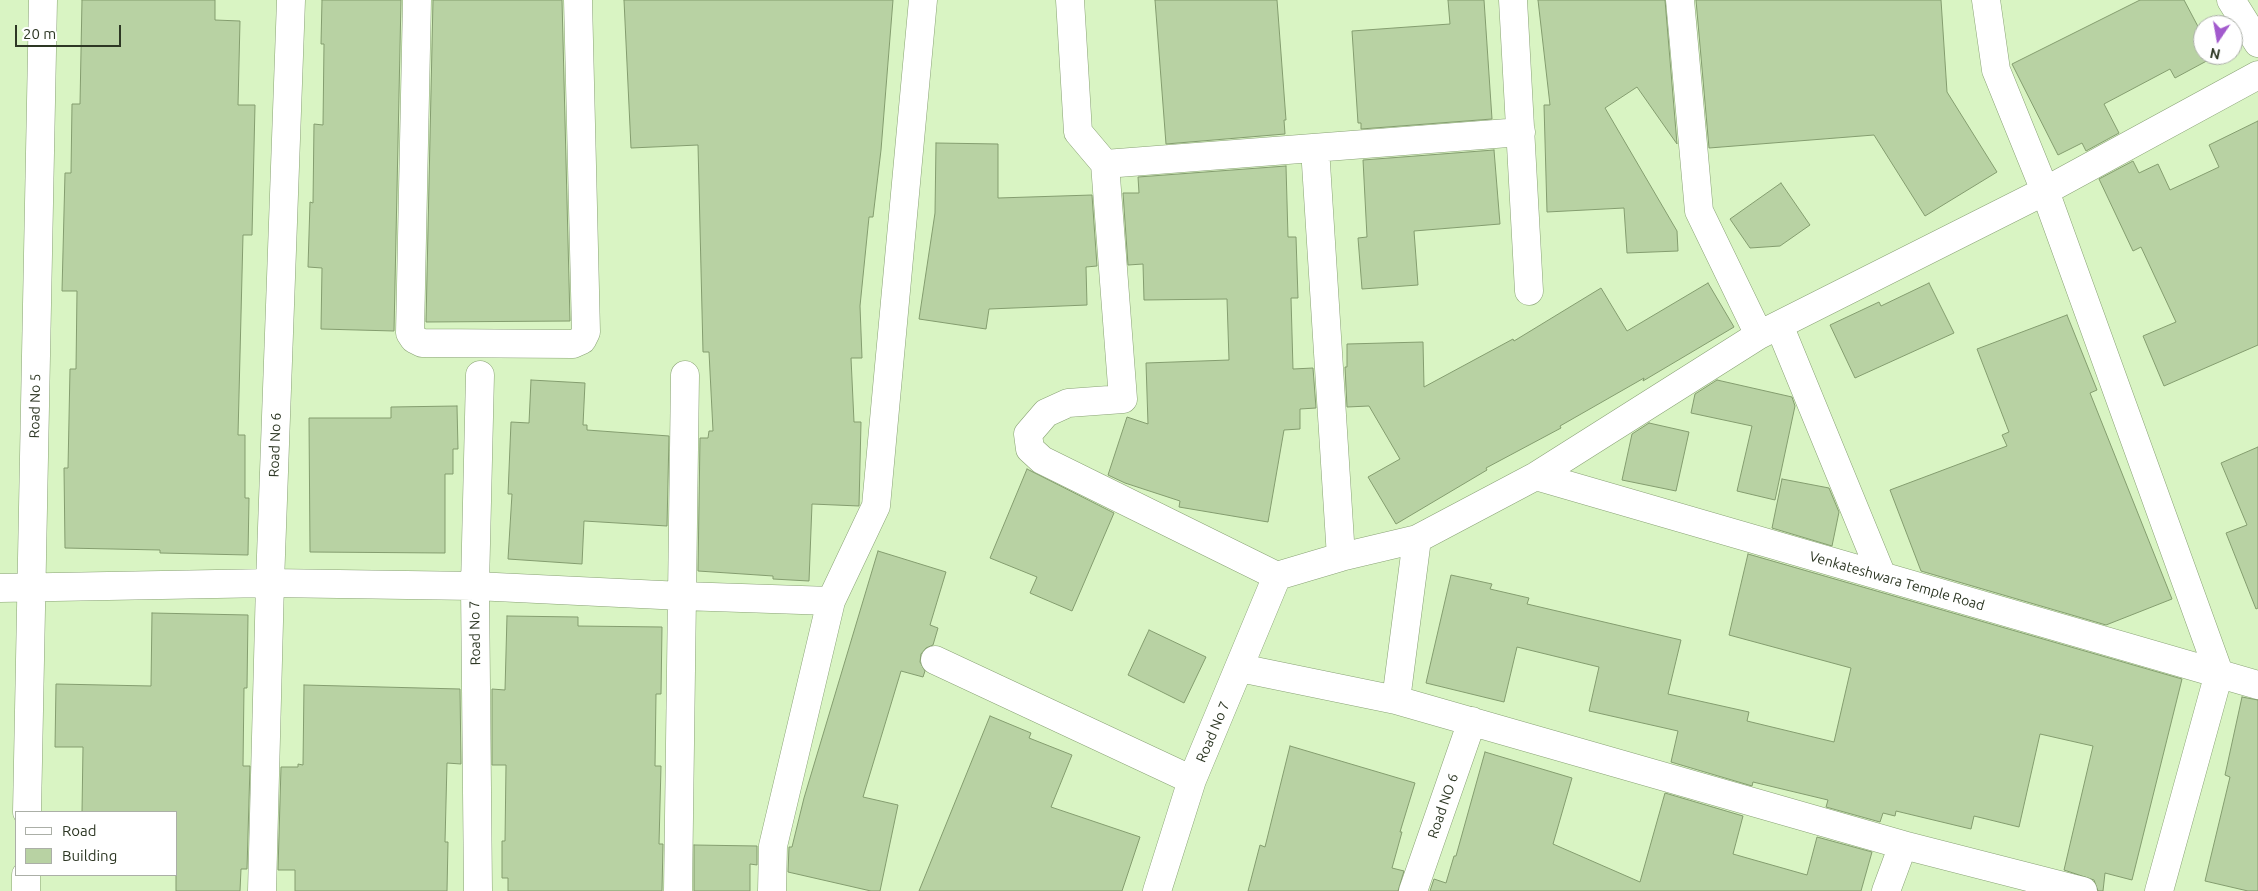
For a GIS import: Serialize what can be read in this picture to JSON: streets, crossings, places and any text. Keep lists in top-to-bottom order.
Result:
{
  "streets": {
    "street": [
      "Road No 5",
      "Road No 6",
      "Venkateshwara Temple Road",
      "Road No 7",
      "Road NO 6"
    ]
  },
  "legend": ["Road", "Building"],
  "scale_bar": "20 m",
  "north": "bottom"
}
